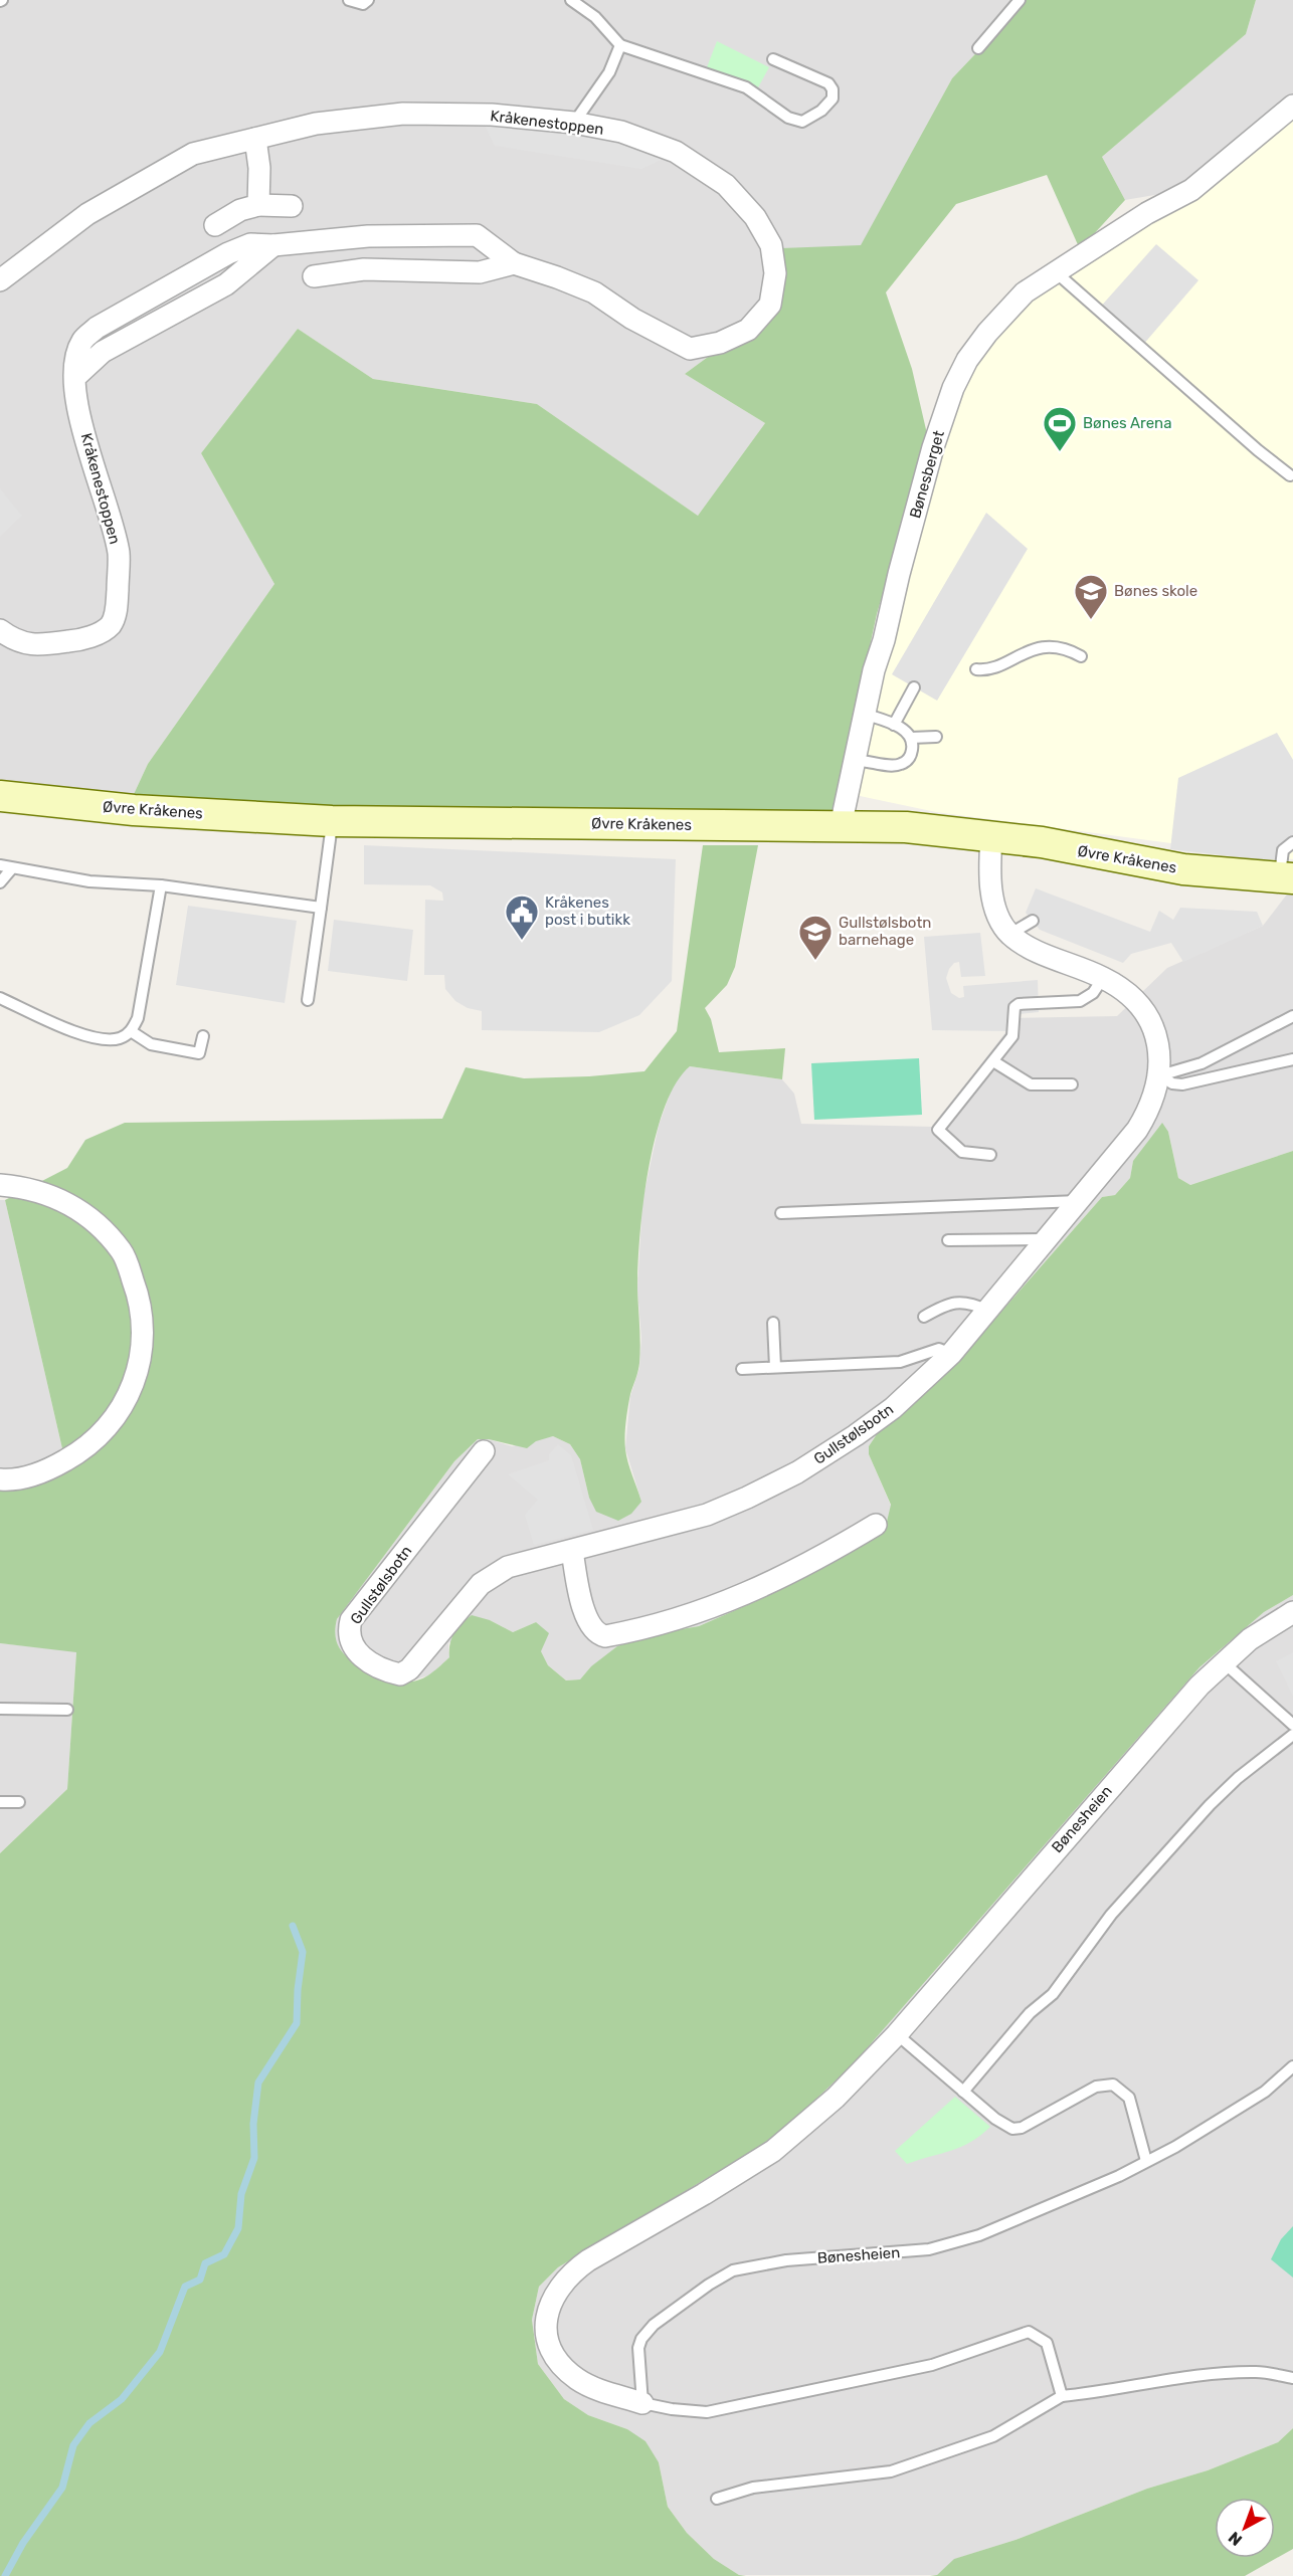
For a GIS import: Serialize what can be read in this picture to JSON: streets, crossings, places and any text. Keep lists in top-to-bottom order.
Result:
{
  "streets": {
    "main road": ["Øvre Kråkenes"],
    "street": [
      "Kråkenestoppen",
      "Bønesberget",
      "Gullstølsbotn",
      "Bønesheien"
    ]
  },
  "crossings": [
    ["Bønesberget", "Øvre Kråkenes"],
    ["Øvre Kråkenes", "Gullstølsbotn"]
  ],
  "places": {
    "sports": ["Bønes Arena"],
    "school or university": ["Bønes skole", "Gullstølsbotn barnehage"],
    "public building": ["Kråkenes post i butikk"]
  },
  "north": "bottom left"
}
